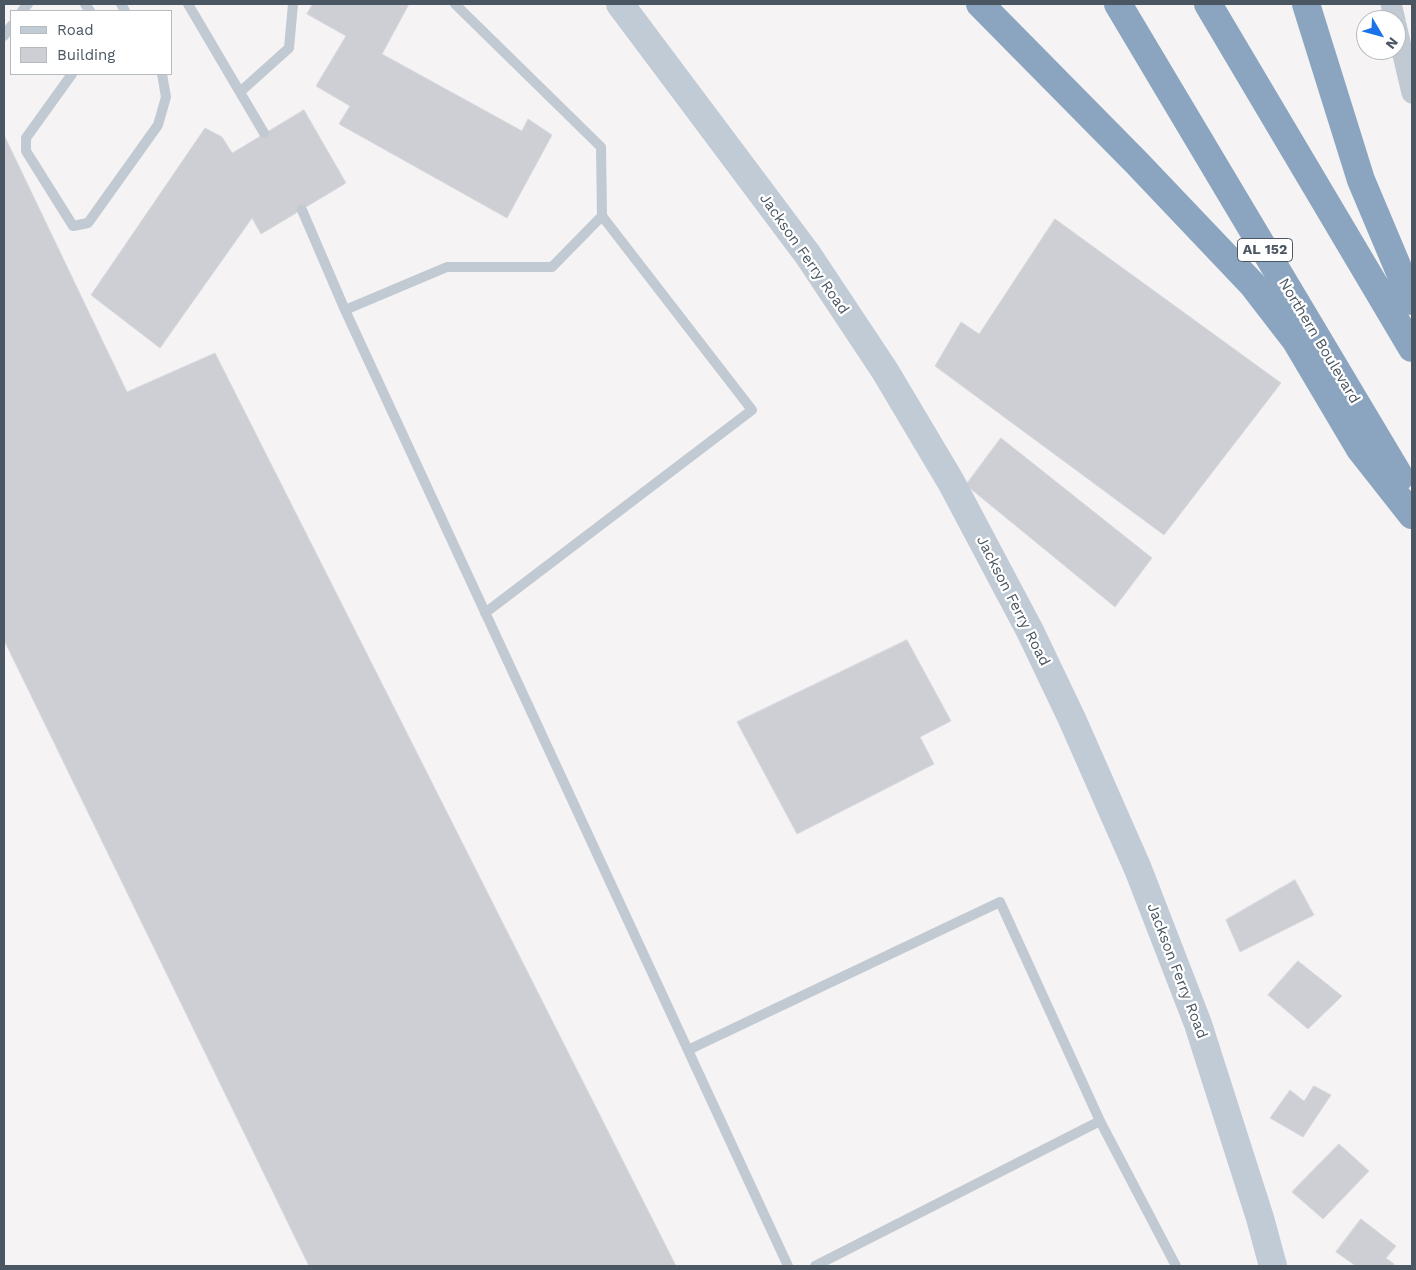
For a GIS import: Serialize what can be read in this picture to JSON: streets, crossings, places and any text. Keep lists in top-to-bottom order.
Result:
{
  "streets": {
    "highway": ["AL 152", "Northern Boulevard"],
    "main road": ["Jackson Ferry Road"]
  },
  "legend": ["Road", "Building"],
  "north": "bottom right"
}
